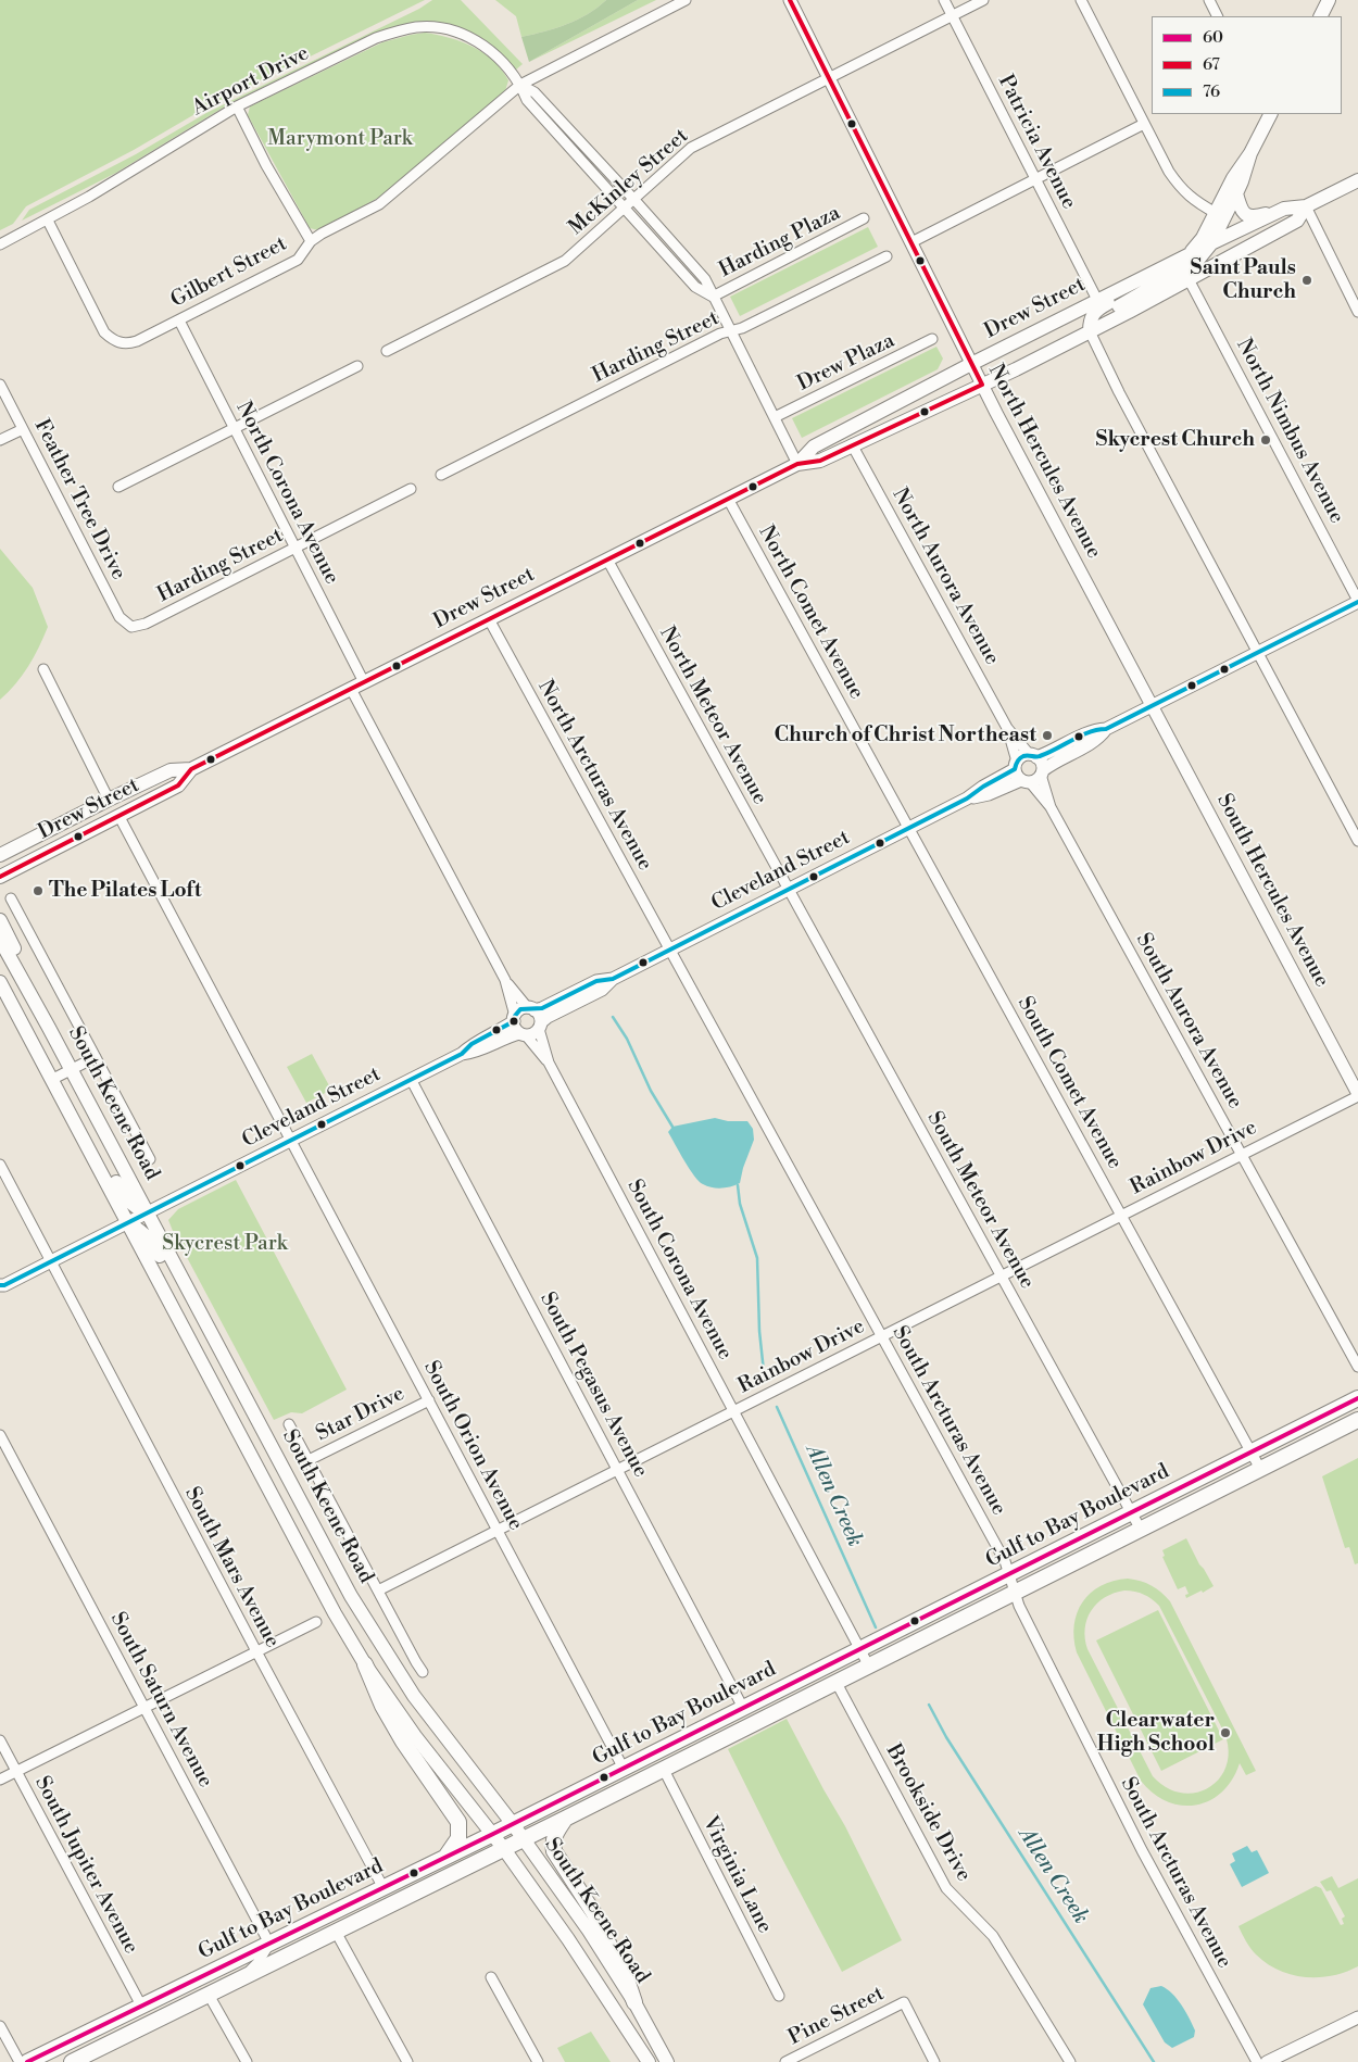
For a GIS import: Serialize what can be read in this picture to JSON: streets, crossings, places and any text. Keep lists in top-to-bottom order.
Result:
{
  "streets": {
    "main road": ["Drew Street", "South Keene Road", "Gulf to Bay Boulevard"],
    "street": [
      "Airport Drive",
      "Patricia Avenue",
      "McKinley Street",
      "Harding Plaza",
      "Gilbert Street",
      "Harding Street",
      "Drew Plaza",
      "North Nimbus Avenue",
      "North Hercules Avenue",
      "North Corona Avenue",
      "Feather Tree Drive",
      "North Aurora Avenue",
      "North Comet Avenue",
      "North Meteor Avenue",
      "North Arcturas Avenue",
      "Cleveland Street",
      "South Hercules Avenue",
      "South Aurora Avenue",
      "South Comet Avenue",
      "Rainbow Drive",
      "South Meteor Avenue",
      "South Corona Avenue",
      "South Pegasus Avenue",
      "Star Drive",
      "South Arcturas Avenue",
      "South Orion Avenue",
      "South Mars Avenue",
      "South Saturn Avenue",
      "Brookside Drive",
      "South Jupiter Avenue",
      "Virginia Lane",
      "Pine Street"
    ]
  },
  "crossings": [
    ["Airport Drive", "Gilbert Street"],
    ["Patricia Avenue", "McKinley Street"],
    ["Patricia Avenue", "Drew Street"],
    ["McKinley Street", "North Hercules Avenue"],
    ["Gilbert Street", "North Corona Avenue"],
    ["Drew Street", "North Nimbus Avenue"],
    ["Drew Street", "North Hercules Avenue"],
    ["Drew Street", "North Corona Avenue"],
    ["Drew Street", "North Aurora Avenue"],
    ["Drew Street", "North Comet Avenue"],
    ["Drew Street", "North Meteor Avenue"],
    ["Drew Street", "North Arcturas Avenue"],
    ["Drew Street", "South Orion Avenue"],
    ["Harding Street", "North Corona Avenue"],
    ["Harding Street", "Feather Tree Drive"],
    ["North Hercules Avenue", "South Hercules Avenue"],
    ["North Aurora Avenue", "Cleveland Street"],
    ["North Aurora Avenue", "South Aurora Avenue"],
    ["North Comet Avenue", "Cleveland Street"],
    ["North Comet Avenue", "South Comet Avenue"],
    ["North Meteor Avenue", "Cleveland Street"],
    ["North Meteor Avenue", "South Meteor Avenue"],
    ["North Arcturas Avenue", "Cleveland Street"],
    ["North Arcturas Avenue", "South Arcturas Avenue"],
    ["Cleveland Street", "South Aurora Avenue"],
    ["Cleveland Street", "South Comet Avenue"],
    ["Cleveland Street", "South Keene Road"],
    ["Cleveland Street", "South Meteor Avenue"],
    ["Cleveland Street", "South Corona Avenue"],
    ["Cleveland Street", "South Pegasus Avenue"],
    ["Cleveland Street", "South Arcturas Avenue"],
    ["Cleveland Street", "South Orion Avenue"],
    ["Cleveland Street", "South Mars Avenue"],
    ["South Hercules Avenue", "Rainbow Drive"],
    ["South Aurora Avenue", "Rainbow Drive"],
    ["South Comet Avenue", "Rainbow Drive"],
    ["South Comet Avenue", "Gulf to Bay Boulevard"],
    ["South Keene Road", "Gulf to Bay Boulevard"],
    ["Rainbow Drive", "South Meteor Avenue"],
    ["Rainbow Drive", "South Corona Avenue"],
    ["Rainbow Drive", "South Pegasus Avenue"],
    ["Rainbow Drive", "South Arcturas Avenue"],
    ["Rainbow Drive", "South Orion Avenue"],
    ["South Meteor Avenue", "Gulf to Bay Boulevard"],
    ["South Corona Avenue", "Gulf to Bay Boulevard"],
    ["South Pegasus Avenue", "Gulf to Bay Boulevard"],
    ["Star Drive", "South Orion Avenue"],
    ["South Arcturas Avenue", "Gulf to Bay Boulevard"],
    ["South Orion Avenue", "Gulf to Bay Boulevard"],
    ["Gulf to Bay Boulevard", "South Mars Avenue"],
    ["Gulf to Bay Boulevard", "South Saturn Avenue"],
    ["Gulf to Bay Boulevard", "Brookside Drive"],
    ["Gulf to Bay Boulevard", "South Jupiter Avenue"],
    ["Gulf to Bay Boulevard", "Virginia Lane"]
  ],
  "water": ["Allen Creek"],
  "parks": ["Marymont Park", "Skycrest Park"],
  "places": [
    "Saint Pauls Church",
    "Skycrest Church",
    "Church of Christ Northeast",
    "The Pilates Loft",
    "Clearwater High School"
  ],
  "lines": ["transit line 67", "transit line 76", "transit line 60"],
  "legend": ["60", "67", "76"]
}
